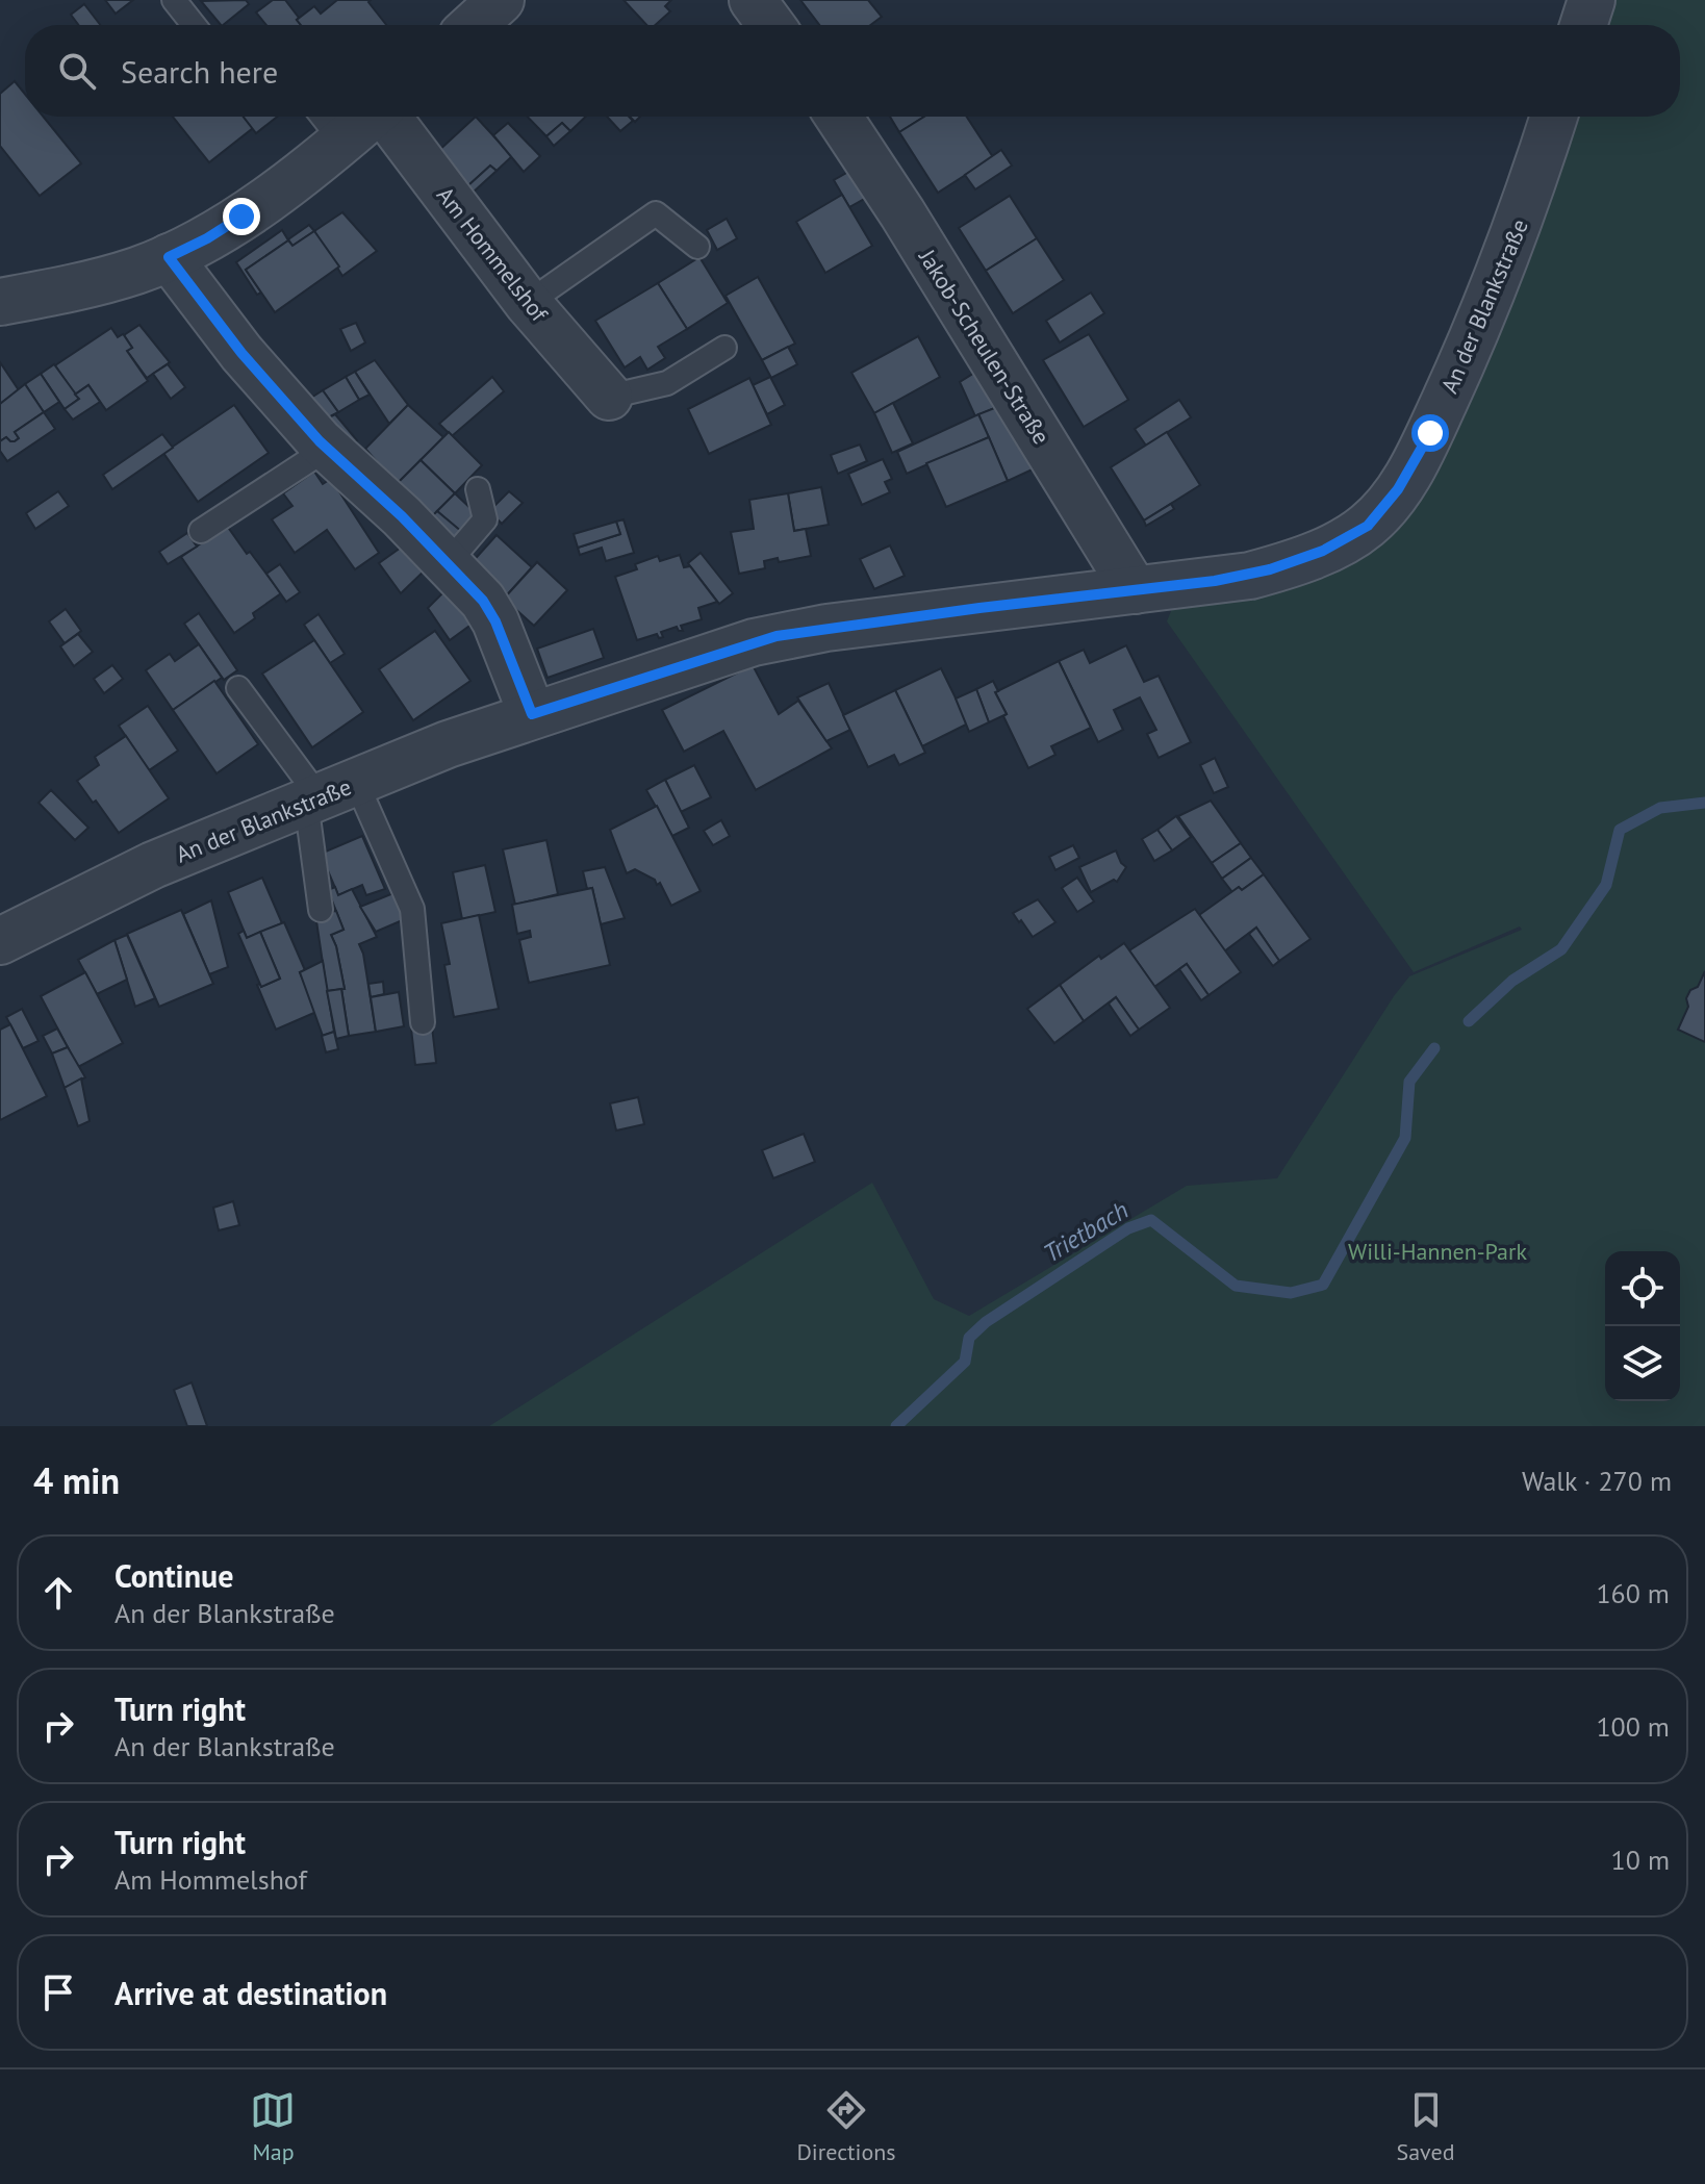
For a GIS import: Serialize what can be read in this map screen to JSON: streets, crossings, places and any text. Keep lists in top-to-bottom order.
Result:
{
  "streets": {
    "street": ["Am Hommelshof", "An der Blankstraße", "Jakob-Scheulen-Straße"]
  },
  "crossings": [
    ["An der Blankstraße", "Jakob-Scheulen-Straße"]
  ],
  "water": ["Trietbach"],
  "parks": ["Willi-Hannen-Park"],
  "page": {
    "search": "Search here",
    "heading": ["4 min", "Walk · 270 m"],
    "list": [
      ["Continue", "An der Blankstraße", "160 m"],
      ["Turn right", "An der Blankstraße", "100 m"],
      ["Turn right", "Am Hommelshof", "10 m"],
      "Arrive at destination"
    ],
    "nav": ["Map", "Directions", "Saved"]
  }
}
